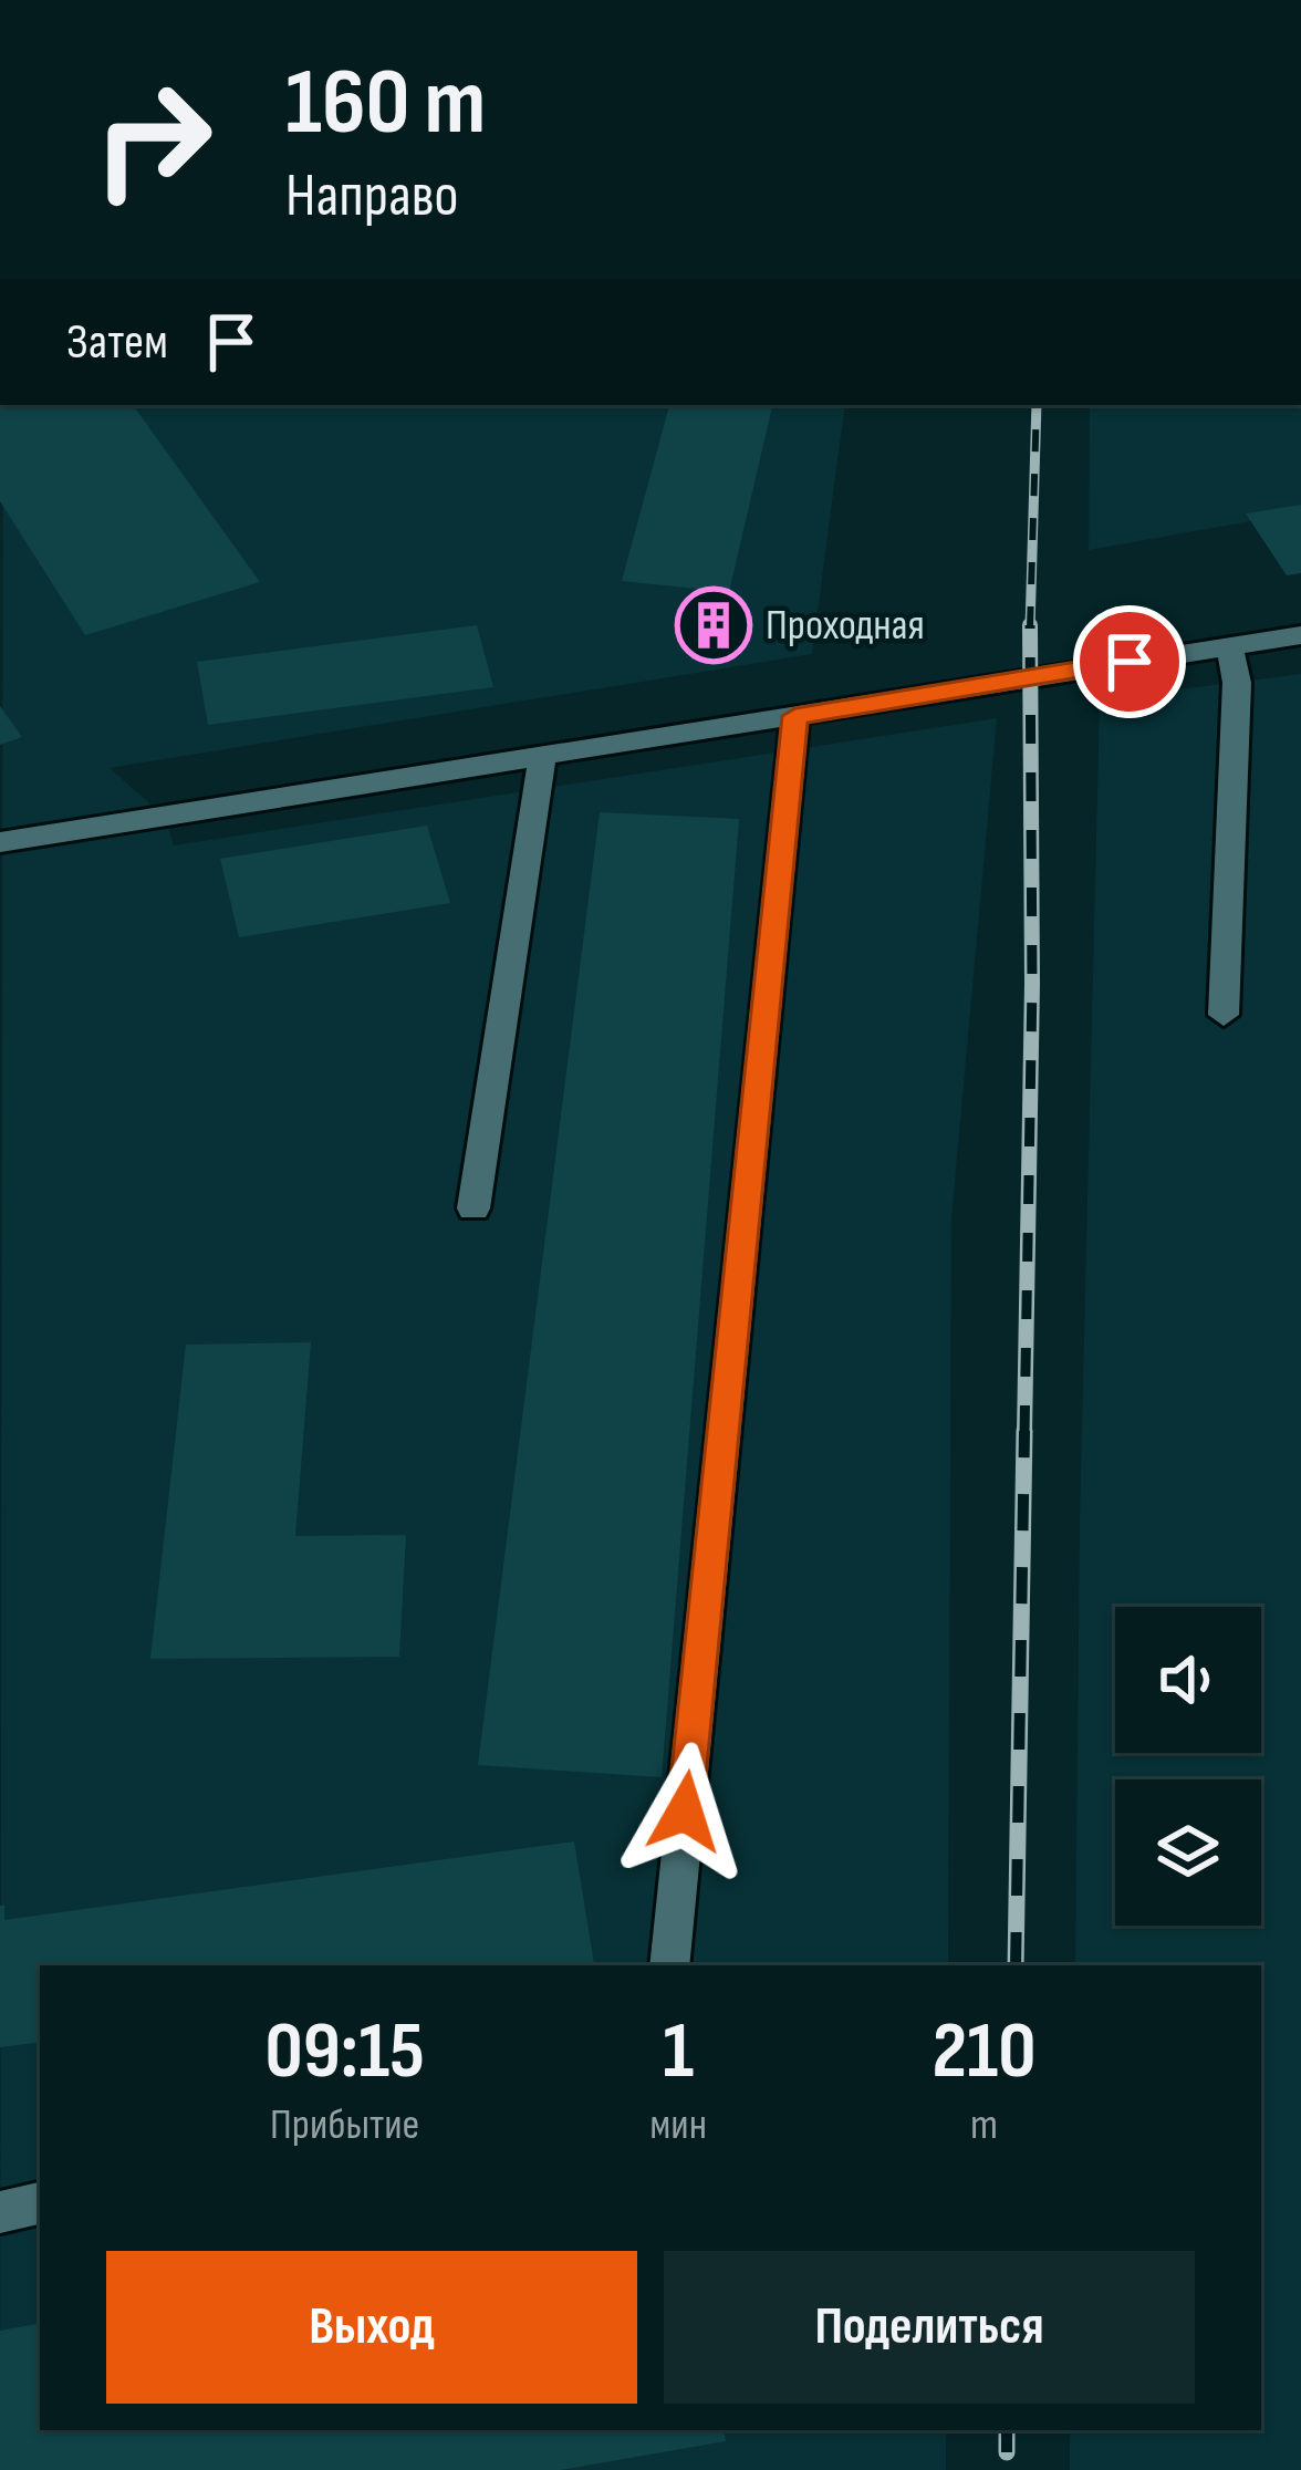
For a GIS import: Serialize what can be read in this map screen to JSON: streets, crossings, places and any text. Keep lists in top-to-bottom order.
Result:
{
  "places": {
    "building": ["Проходная"]
  },
  "page": {
    "turn": ["160 m", "Направо"],
    "then": "Затем",
    "eta": [
      "09:15",
      "Прибытие",
      "1",
      "мин",
      "210",
      "m"
    ],
    "buttons": ["Выход", "Поделиться"]
  }
}
